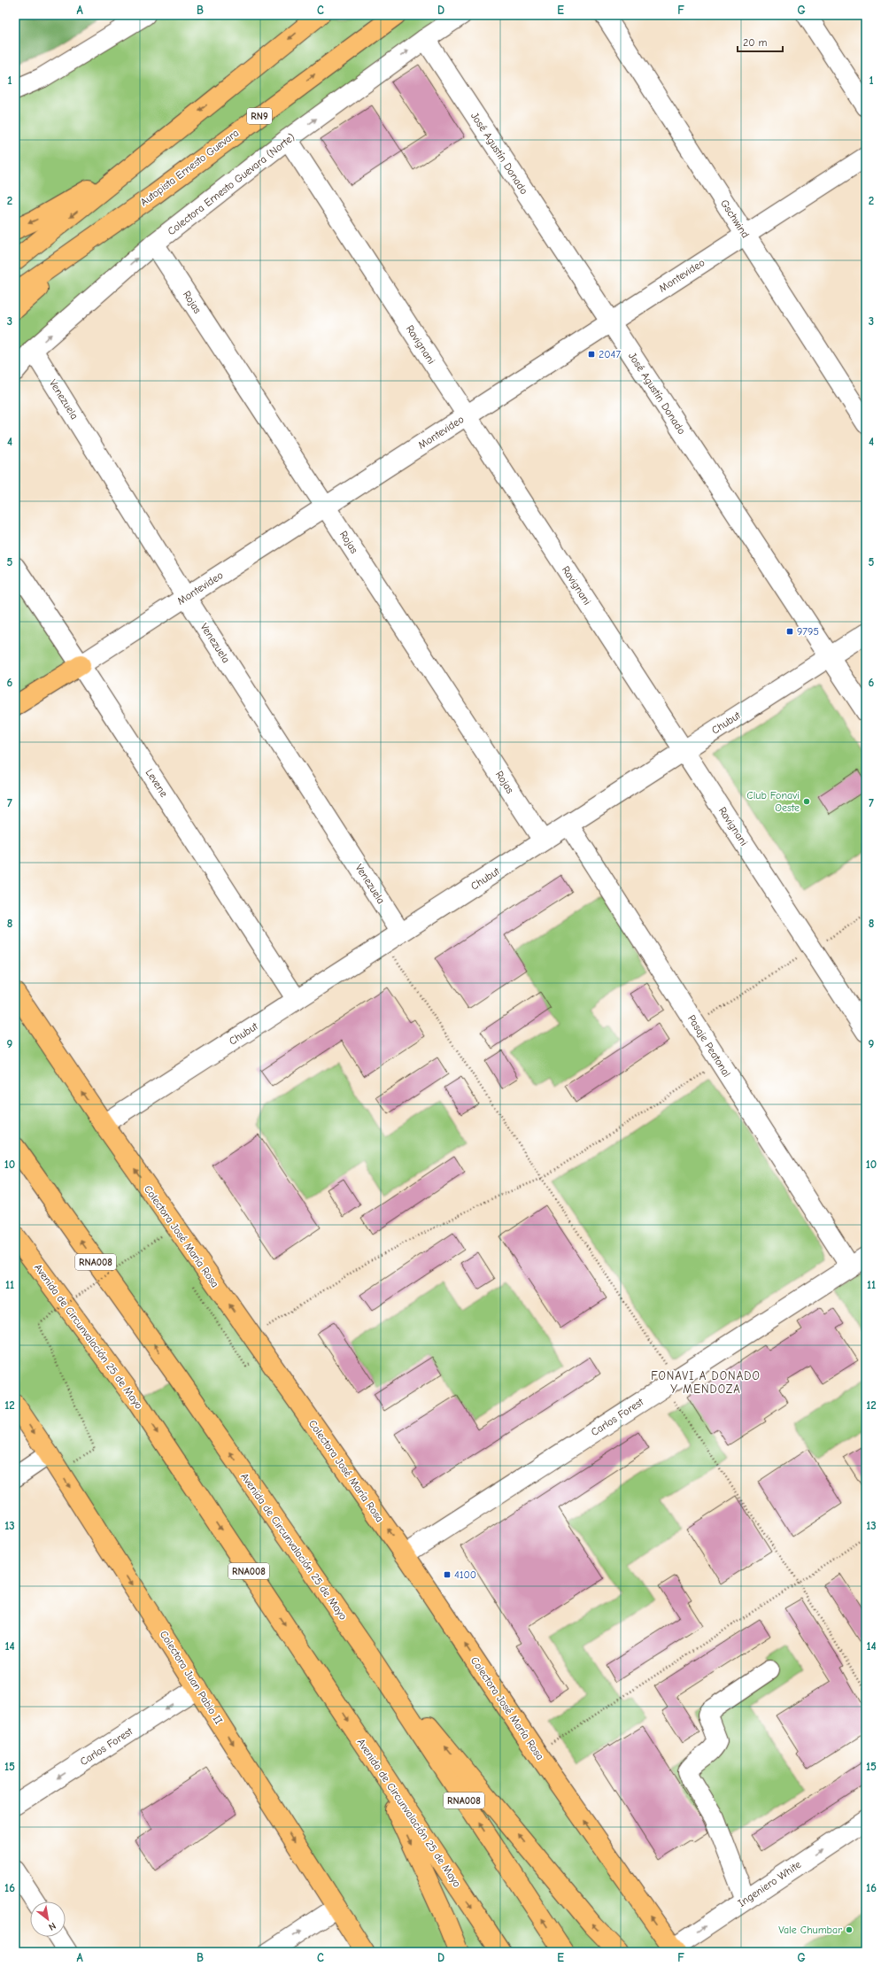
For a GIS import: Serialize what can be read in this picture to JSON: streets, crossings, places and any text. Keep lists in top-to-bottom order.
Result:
{
  "streets": {
    "main road": [
      "RN9",
      "Autopista Ernesto Guevara",
      "Montevideo",
      "Colectora José María Rosa",
      "RNA008",
      "Avenida de Circunvalación 25 de Mayo",
      "Colectora Juan Pablo II"
    ],
    "street": [
      "José Agustín Donado",
      "Colectora Ernesto Guevara (Norte)",
      "Gschwind",
      "Rojas",
      "Ravignani",
      "Venezuela",
      "Chubut",
      "Levene",
      "Pasaje Peatonal",
      "Carlos Forest",
      "Ingeniero White"
    ]
  },
  "crossings": [
    ["José Agustín Donado", "Colectora Ernesto Guevara (Norte)"],
    ["José Agustín Donado", "Montevideo"],
    ["José Agustín Donado", "Chubut"],
    ["Colectora Ernesto Guevara (Norte)", "Rojas"],
    ["Colectora Ernesto Guevara (Norte)", "Ravignani"],
    ["Colectora Ernesto Guevara (Norte)", "Venezuela"],
    ["Gschwind", "Montevideo"],
    ["Montevideo", "Rojas"],
    ["Montevideo", "Ravignani"],
    ["Montevideo", "Venezuela"],
    ["Montevideo", "Levene"],
    ["Rojas", "Chubut"],
    ["Ravignani", "Chubut"],
    ["Venezuela", "Chubut"],
    ["Chubut", "Levene"],
    ["Chubut", "Pasaje Peatonal"],
    ["Chubut", "Colectora José María Rosa"],
    ["Pasaje Peatonal", "Carlos Forest"],
    ["Colectora José María Rosa", "Carlos Forest"],
    ["Colectora José María Rosa", "Ingeniero White"],
    ["Carlos Forest", "Colectora Juan Pablo II"]
  ],
  "one_way": ["Colectora Ernesto Guevara (Norte)", "Ingeniero White"],
  "districts": ["FONAVI A DONADO Y MENDOZA"],
  "places": {
    "transit": ["2047", "9795", "4100"],
    "other": ["Club Fonavi Oeste", "Vale Chumbar"]
  },
  "scale_bar": "20 m",
  "north": "bottom right",
  "grid": {
    "columns": [
      "A",
      "B",
      "C",
      "D",
      "E",
      "F",
      "G"
    ],
    "rows": [
      "1",
      "2",
      "3",
      "4",
      "5",
      "6",
      "7",
      "8",
      "9",
      "10",
      "11",
      "12",
      "13",
      "14",
      "15",
      "16"
    ]
  }
}
